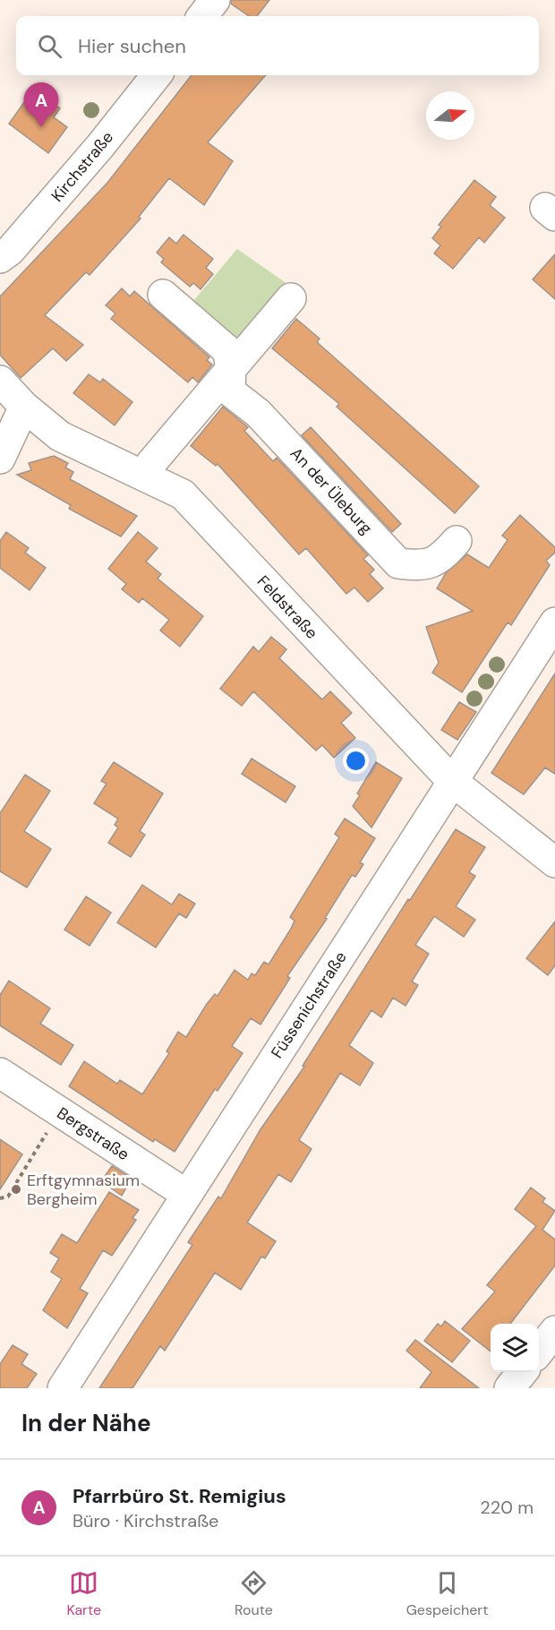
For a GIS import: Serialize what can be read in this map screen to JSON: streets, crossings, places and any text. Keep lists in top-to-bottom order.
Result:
{
  "streets": {
    "street": [
      "Kirchstraße",
      "An der Üleburg",
      "Feldstraße",
      "Füssenichstraße",
      "Bergstraße"
    ]
  },
  "crossings": [
    ["Feldstraße", "Füssenichstraße"],
    ["Füssenichstraße", "Bergstraße"]
  ],
  "places": ["Erftgymnasium Bergheim"],
  "north": "right",
  "page": {
    "search": "Hier suchen",
    "pins": "A",
    "heading": "In der Nähe",
    "list": [
      {
        "mark": "A",
        "name": "Pfarrbüro St. Remigius",
        "note": "Büro · Kirchstraße",
        "value": "220 m"
      }
    ],
    "nav": ["Karte", "Route", "Gespeichert"]
  }
}
